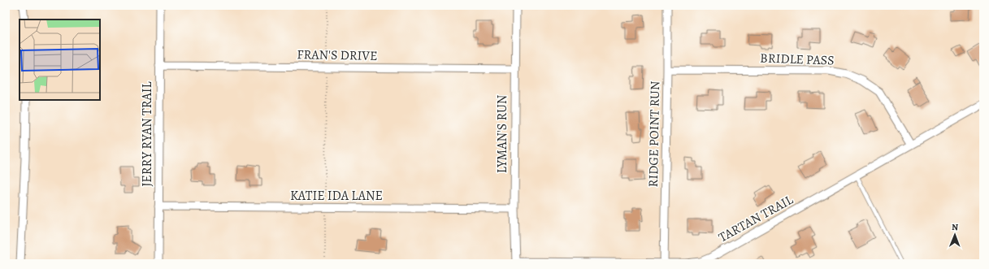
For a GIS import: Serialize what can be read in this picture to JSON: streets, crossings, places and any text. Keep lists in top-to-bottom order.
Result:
{
  "streets": {
    "street": [
      "FRAN'S DRIVE",
      "BRIDLE PASS",
      "JERRY RYAN TRAIL",
      "LYMAN'S RUN",
      "RIDGE POINT RUN",
      "KATIE IDA LANE",
      "TARTAN TRAIL"
    ]
  },
  "crossings": [
    ["FRAN'S DRIVE", "JERRY RYAN TRAIL"],
    ["FRAN'S DRIVE", "LYMAN'S RUN"],
    ["BRIDLE PASS", "RIDGE POINT RUN"],
    ["BRIDLE PASS", "TARTAN TRAIL"],
    ["JERRY RYAN TRAIL", "KATIE IDA LANE"],
    ["LYMAN'S RUN", "KATIE IDA LANE"],
    ["LYMAN'S RUN", "TARTAN TRAIL"],
    ["RIDGE POINT RUN", "TARTAN TRAIL"]
  ],
  "north": "top"
}
